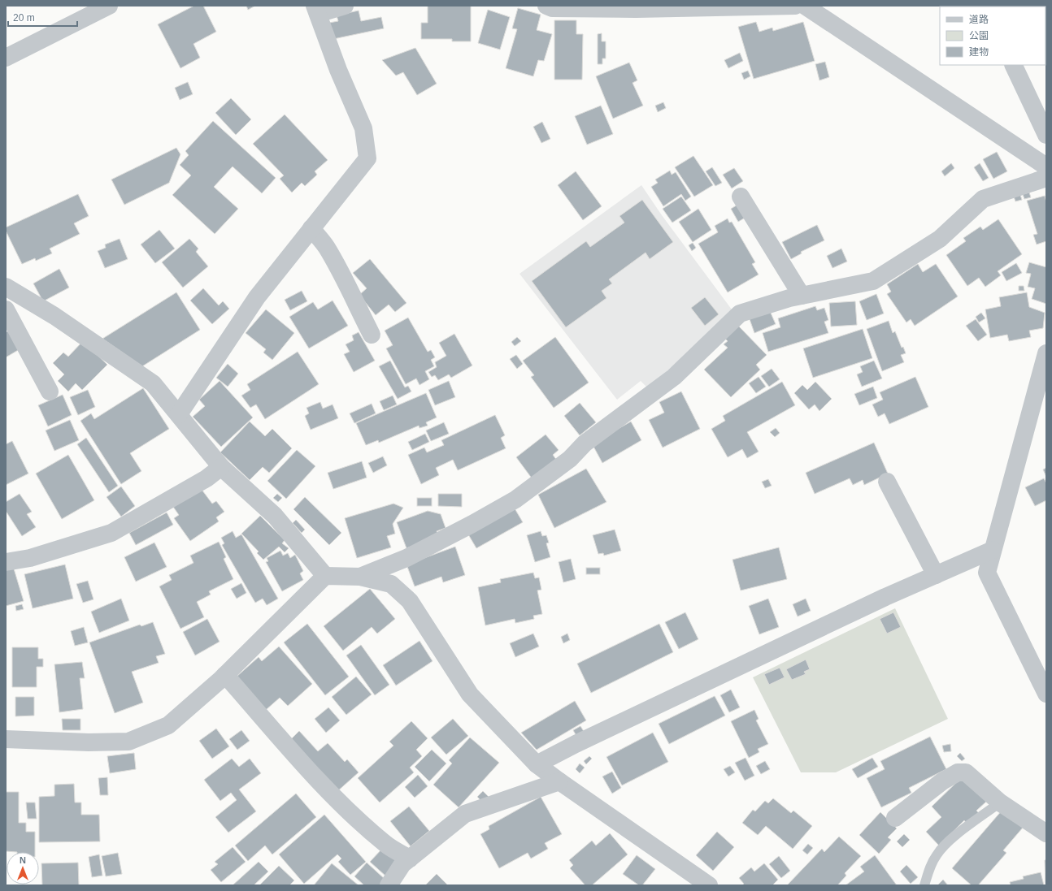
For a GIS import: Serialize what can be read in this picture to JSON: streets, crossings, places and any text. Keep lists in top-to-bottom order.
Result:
{
  "legend": ["道路", "公園", "建物"],
  "scale_bar": "20 m",
  "north": "top"
}
